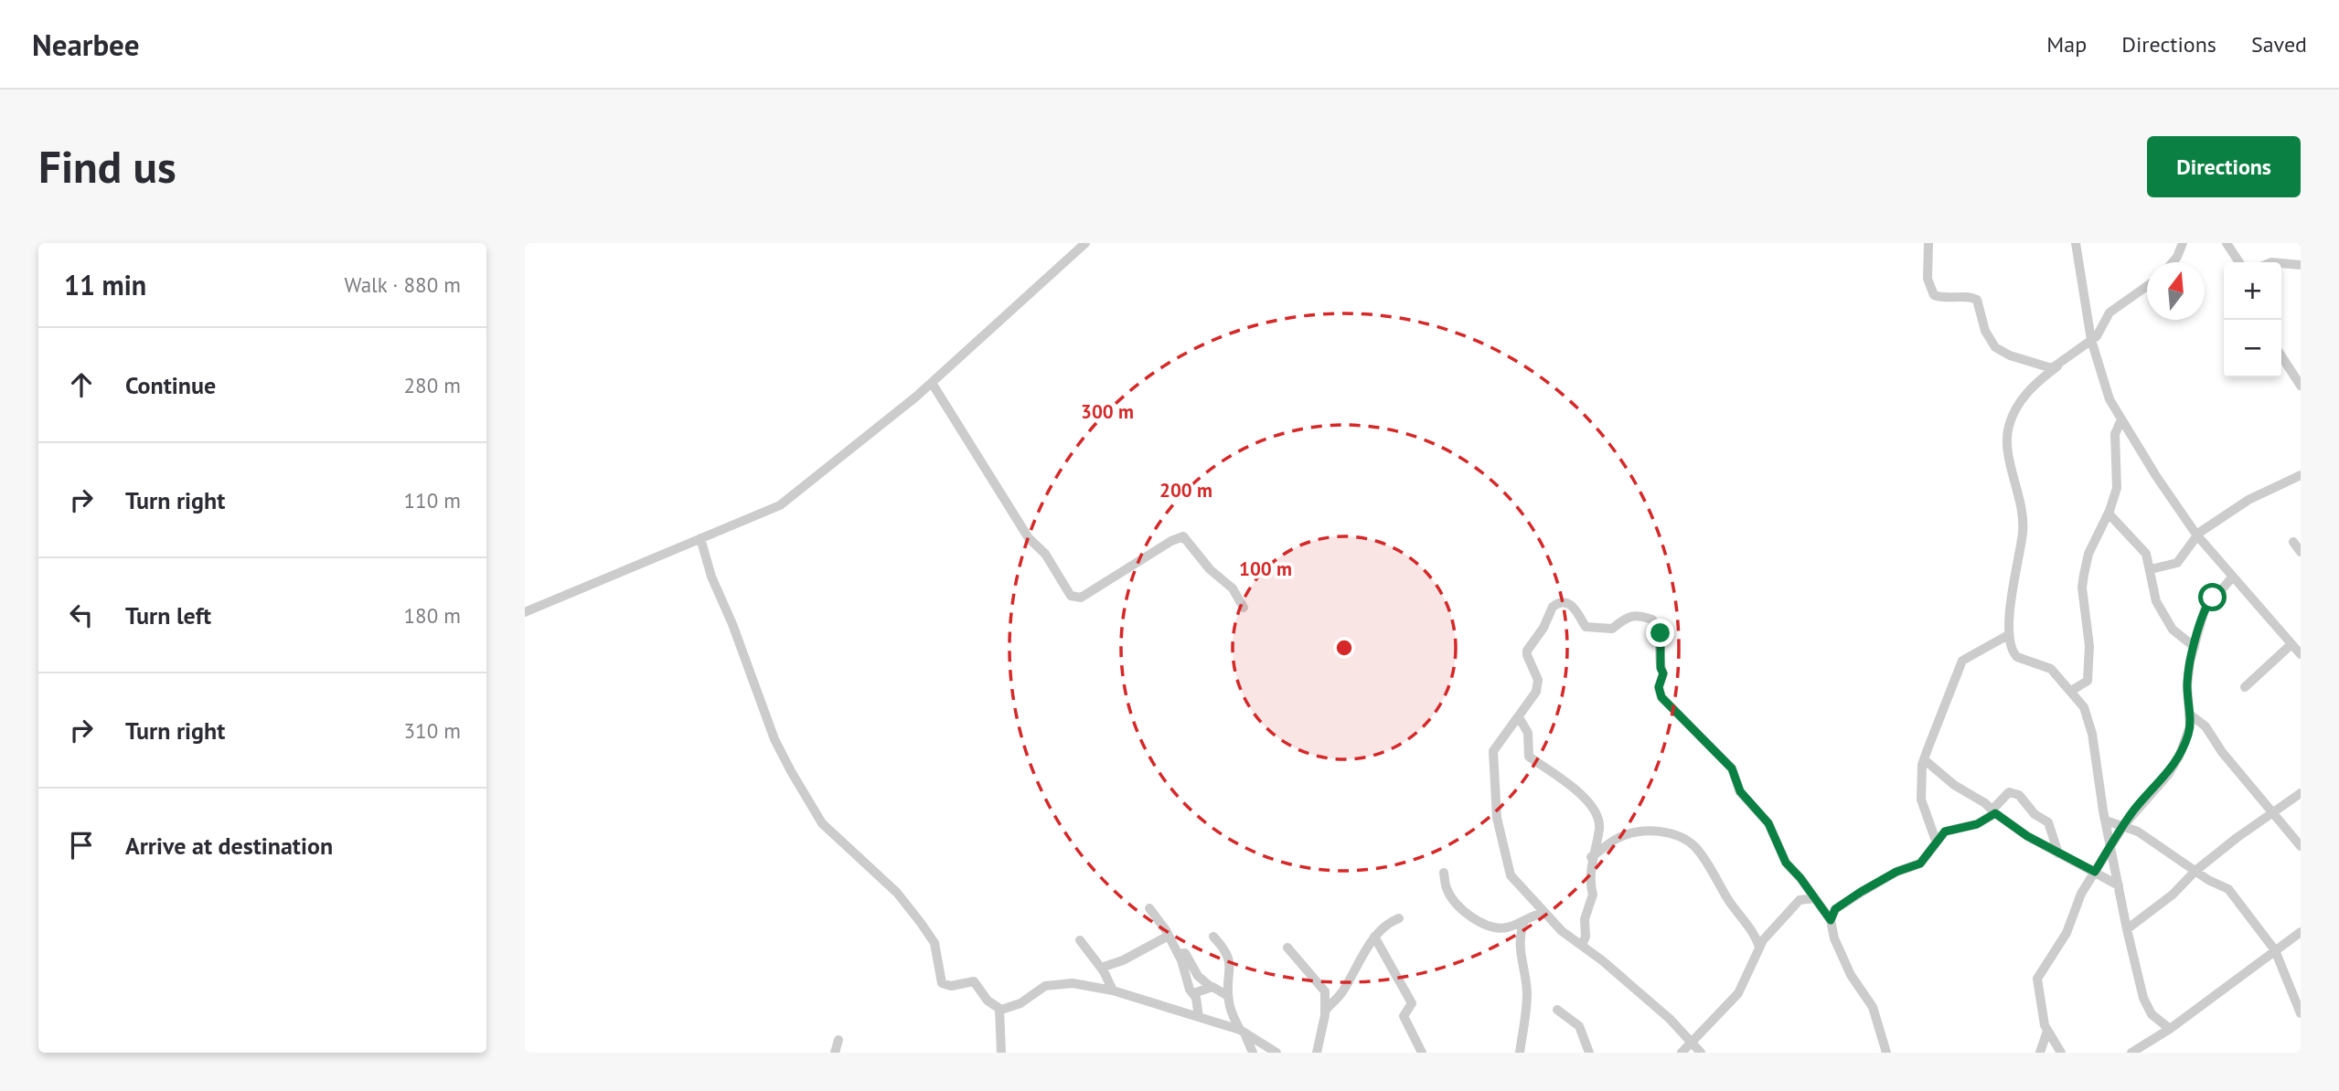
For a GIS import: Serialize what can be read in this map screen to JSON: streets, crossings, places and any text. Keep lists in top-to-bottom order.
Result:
{
  "north": "top",
  "page": {
    "header": "Nearbee",
    "nav": ["Map", "Directions", "Saved"],
    "buttons": "Directions",
    "title": "Find us",
    "heading": ["11 min", "Walk · 880 m"],
    "map_buttons": ["+", "−"],
    "list": [
      ["Continue", "280 m"],
      ["Turn right", "110 m"],
      ["Turn left", "180 m"],
      ["Turn right", "310 m"],
      "Arrive at destination"
    ]
  },
  "rings": ["300 m", "200 m", "100 m"]
}
